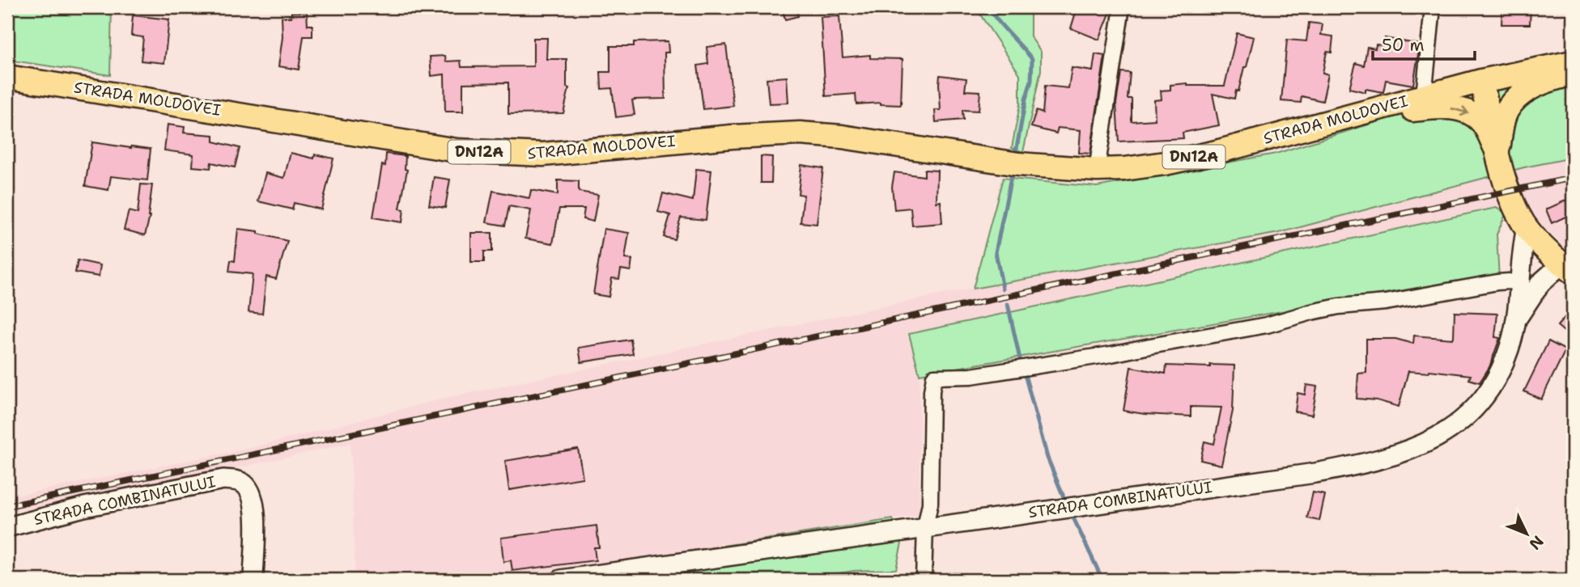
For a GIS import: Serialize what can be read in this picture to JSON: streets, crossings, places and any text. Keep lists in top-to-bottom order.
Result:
{
  "streets": {
    "main road": ["STRADA MOLDOVEI", "DN12A"],
    "street": ["STRADA COMBINATULUI"]
  },
  "scale_bar": "50 m",
  "north": "bottom right"
}
